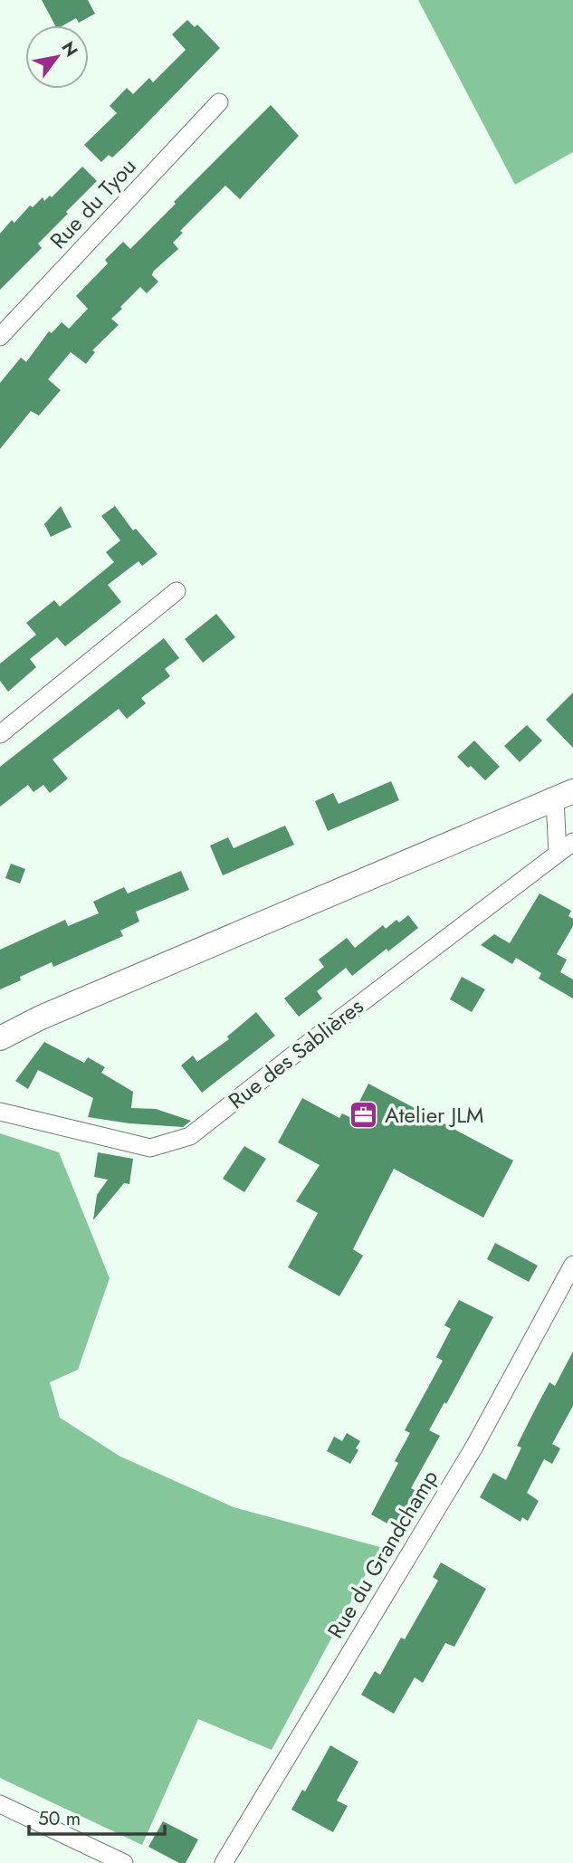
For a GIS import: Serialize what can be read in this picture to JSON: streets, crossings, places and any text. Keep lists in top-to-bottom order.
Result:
{
  "streets": {
    "street": ["Rue du Tyou", "Rue des Sablières", "Rue du Grandchamp"]
  },
  "places": {
    "office": ["Atelier JLM"]
  },
  "scale_bar": "50 m",
  "north": "top right"
}
